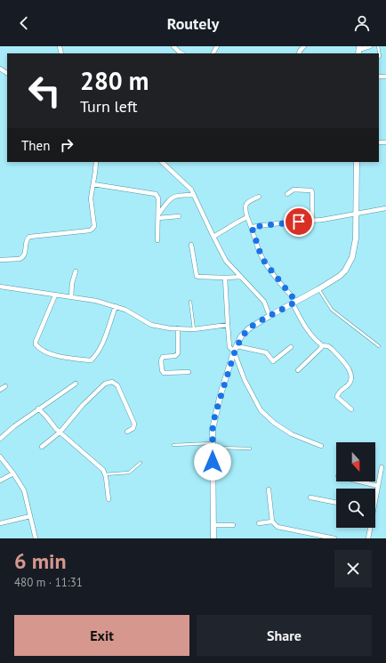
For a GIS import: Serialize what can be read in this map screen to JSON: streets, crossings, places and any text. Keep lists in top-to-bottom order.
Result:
{
  "north": "bottom",
  "page": {
    "header": "Routely",
    "turn": ["280 m", "Turn left"],
    "then": "Then",
    "heading": ["6 min", "480 m · 11:31"],
    "buttons": ["Exit", "Share"]
  }
}
